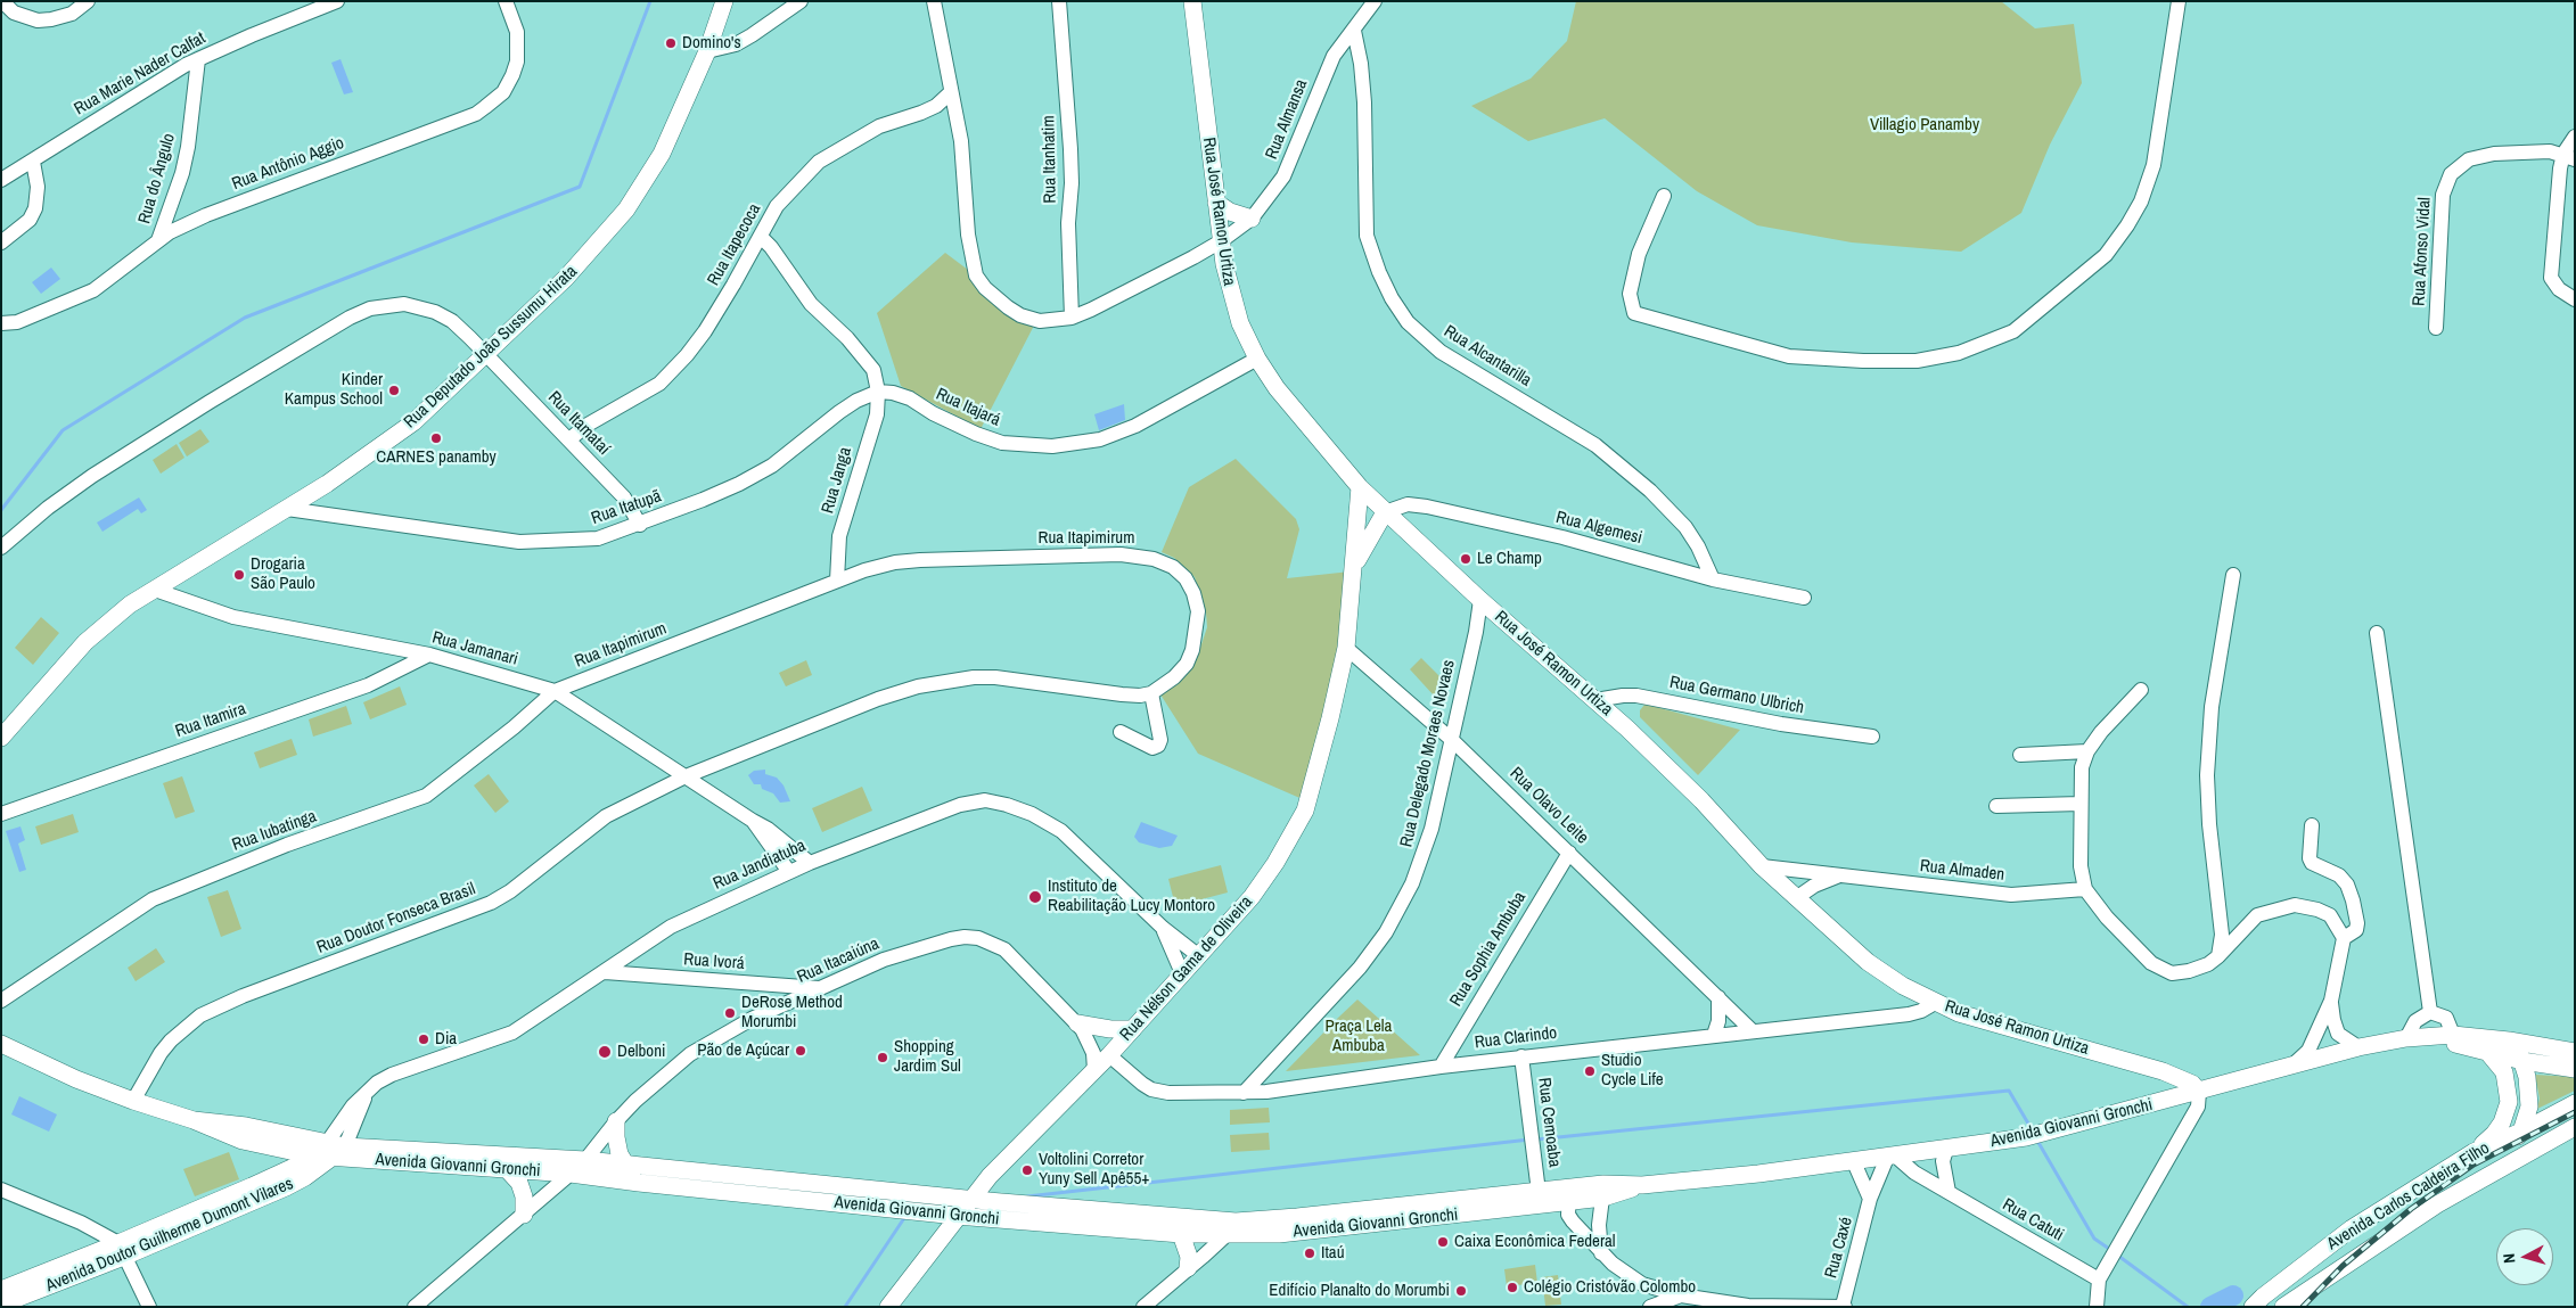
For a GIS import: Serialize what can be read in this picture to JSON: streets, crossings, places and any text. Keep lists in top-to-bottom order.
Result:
{
  "streets": {
    "main road": [
      "Rua José Ramon Urtiza",
      "Rua Deputado João Sussumu Hirata",
      "Rua Nélson Gama de Oliveira",
      "Avenida Giovanni Gronchi",
      "Avenida Carlos Caldeira Filho",
      "Avenida Doutor Guilherme Dumont Vilares"
    ],
    "street": [
      "Rua Marie Nader Calfat",
      "Rua Almansa",
      "Rua Itanhatim",
      "Rua Antônio Aggio",
      "Rua do Ângulo",
      "Rua Itapecoca",
      "Rua Afonso Vidal",
      "Rua Alcantarilla",
      "Rua Itajará",
      "Rua Itamataí",
      "Rua Janga",
      "Rua Itatupã",
      "Rua Algemesi",
      "Rua Itapimirum",
      "Rua Jamanari",
      "Rua Germano Ulbrich",
      "Rua Itamira",
      "Rua Delegado Moraes Novaes",
      "Rua Olavo Leite",
      "Rua Iubatinga",
      "Rua Jandiatuba",
      "Rua Almaden",
      "Rua Doutor Fonseca Brasil",
      "Rua Sophia Ambuba",
      "Rua Itacaiúna",
      "Rua Ivorá",
      "Rua Clarindo",
      "Rua Cemoaba",
      "Rua Catuti",
      "Rua Caxé"
    ]
  },
  "crossings": [
    ["Rua Marie Nader Calfat", "Rua do Ângulo"],
    ["Rua Almansa", "Rua Itanhatim"],
    ["Rua Almansa", "Rua José Ramon Urtiza"],
    ["Rua Almansa", "Rua Itapecoca"],
    ["Rua Almansa", "Rua Alcantarilla"],
    ["Rua Antônio Aggio", "Rua do Ângulo"],
    ["Rua José Ramon Urtiza", "Rua Itajará"],
    ["Rua José Ramon Urtiza", "Rua Algemesi"],
    ["Rua José Ramon Urtiza", "Rua Germano Ulbrich"],
    ["Rua José Ramon Urtiza", "Rua Delegado Moraes Novaes"],
    ["Rua José Ramon Urtiza", "Rua Almaden"],
    ["Rua José Ramon Urtiza", "Rua Nélson Gama de Oliveira"],
    ["Rua José Ramon Urtiza", "Rua Clarindo"],
    ["Rua José Ramon Urtiza", "Avenida Giovanni Gronchi"],
    ["Rua Itapecoca", "Rua Itamataí"],
    ["Rua Deputado João Sussumu Hirata", "Rua Itamataí"],
    ["Rua Deputado João Sussumu Hirata", "Rua Itatupã"],
    ["Rua Deputado João Sussumu Hirata", "Rua Jamanari"],
    ["Rua Alcantarilla", "Rua Algemesi"],
    ["Rua Itajará", "Rua Janga"],
    ["Rua Itajará", "Rua Itatupã"],
    ["Rua Itamataí", "Rua Itatupã"],
    ["Rua Janga", "Rua Itatupã"],
    ["Rua Janga", "Rua Itapimirum"],
    ["Rua Algemesi", "Rua Nélson Gama de Oliveira"],
    ["Rua Itapimirum", "Rua Jamanari"],
    ["Rua Itapimirum", "Rua Iubatinga"],
    ["Rua Jamanari", "Rua Itamira"],
    ["Rua Jamanari", "Rua Iubatinga"],
    ["Rua Jamanari", "Rua Jandiatuba"],
    ["Rua Jamanari", "Rua Doutor Fonseca Brasil"],
    ["Rua Delegado Moraes Novaes", "Rua Olavo Leite"],
    ["Rua Delegado Moraes Novaes", "Rua Clarindo"],
    ["Rua Olavo Leite", "Rua Sophia Ambuba"],
    ["Rua Olavo Leite", "Rua Nélson Gama de Oliveira"],
    ["Rua Olavo Leite", "Rua Clarindo"],
    ["Rua Jandiatuba", "Rua Ivorá"],
    ["Rua Jandiatuba", "Rua Nélson Gama de Oliveira"],
    ["Rua Jandiatuba", "Avenida Giovanni Gronchi"],
    ["Rua Jandiatuba", "Avenida Doutor Guilherme Dumont Vilares"],
    ["Rua Doutor Fonseca Brasil", "Avenida Giovanni Gronchi"],
    ["Rua Sophia Ambuba", "Rua Clarindo"],
    ["Rua Itacaiúna", "Rua Ivorá"],
    ["Rua Itacaiúna", "Rua Nélson Gama de Oliveira"],
    ["Rua Itacaiúna", "Avenida Giovanni Gronchi"],
    ["Rua Nélson Gama de Oliveira", "Rua Clarindo"],
    ["Rua Nélson Gama de Oliveira", "Avenida Giovanni Gronchi"],
    ["Rua Clarindo", "Rua Cemoaba"],
    ["Rua Cemoaba", "Avenida Giovanni Gronchi"],
    ["Avenida Giovanni Gronchi", "Rua Catuti"],
    ["Avenida Giovanni Gronchi", "Avenida Doutor Guilherme Dumont Vilares"],
    ["Avenida Giovanni Gronchi", "Rua Caxé"],
    ["Rua Catuti", "Rua Caxé"]
  ],
  "parks": ["Villagio Panamby", "Praça Lela Ambuba"],
  "places": [
    "Domino's",
    "Kinder Kampus School",
    "CARNES panamby",
    "Le Champ",
    "Drogaria São Paulo",
    "Instituto de Reabilitação Lucy Montoro",
    "DeRose Method Morumbi",
    "Dia",
    "Pão de Açúcar",
    "Delboni",
    "Shopping Jardim Sul",
    "Studio Cycle Life",
    "Voltolini Corretor Yuny Sell Apê55+",
    "Caixa Econômica Federal",
    "Itaú",
    "Colégio Cristóvão Colombo",
    "Edifício Planalto do Morumbi"
  ],
  "north": "left"
}
